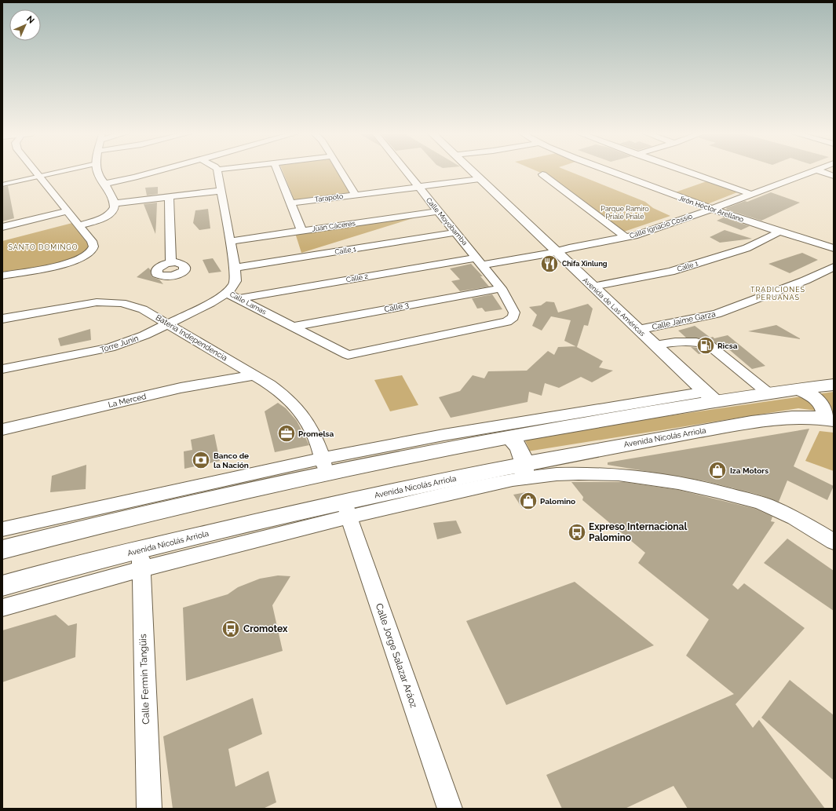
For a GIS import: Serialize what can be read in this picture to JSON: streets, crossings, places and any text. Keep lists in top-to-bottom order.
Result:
{
  "streets": {
    "main road": ["Avenida de Las Américas", "Avenida Nicolás Arriola"],
    "street": [
      "Tarapoto",
      "Jirón Héctor Arellano",
      "Calle Moyobamba",
      "Juan Cáceres",
      "Calle Ignacio Cossío",
      "Calle 1",
      "Calle 2",
      "Calle Lamas",
      "Calle 3",
      "Calle Jaime Garza",
      "Batería Independencia",
      "Torre Junín",
      "La Merced",
      "Calle Jorge Salazar Aráoz",
      "Calle Fermín Tangüis"
    ]
  },
  "crossings": [
    ["Tarapoto", "Calle Moyobamba"],
    ["Tarapoto", "Avenida de Las Américas"],
    ["Jirón Héctor Arellano", "Calle Ignacio Cossío"],
    ["Jirón Héctor Arellano", "Calle 1"],
    ["Calle Moyobamba", "Juan Cáceres"],
    ["Calle Moyobamba", "Calle Ignacio Cossío"],
    ["Calle Moyobamba", "Calle 1"],
    ["Calle Moyobamba", "Calle 2"],
    ["Calle Moyobamba", "Calle Lamas"],
    ["Calle Moyobamba", "Calle 3"],
    ["Juan Cáceres", "Calle Lamas"],
    ["Calle Ignacio Cossío", "Calle 2"],
    ["Calle Ignacio Cossío", "Avenida de Las Américas"],
    ["Calle 1", "Calle Lamas"],
    ["Calle 1", "Avenida de Las Américas"],
    ["Calle 2", "Calle Lamas"],
    ["Calle Lamas", "Calle 3"],
    ["Calle Lamas", "Torre Junín"],
    ["Avenida de Las Américas", "Calle Jaime Garza"],
    ["Batería Independencia", "Torre Junín"],
    ["Batería Independencia", "La Merced"],
    ["Avenida Nicolás Arriola", "Calle Jorge Salazar Aráoz"],
    ["Avenida Nicolás Arriola", "Calle Fermín Tangüis"]
  ],
  "districts": ["SANTO DOMINGO", "TRADICIONES PERUANAS"],
  "parks": ["Parque Ramiro Prialé Prialé"],
  "places": {
    "restaurant": ["Chifa Xinlung"],
    "fuel station": ["Ricsa"],
    "office": ["Promelsa"],
    "bank": ["Banco de la Nación"],
    "shop": ["Iza Motors", "Palomino"],
    "bus stop": ["Expreso Internacional Palomino", "Cromotex"]
  },
  "north": "top right"
}
